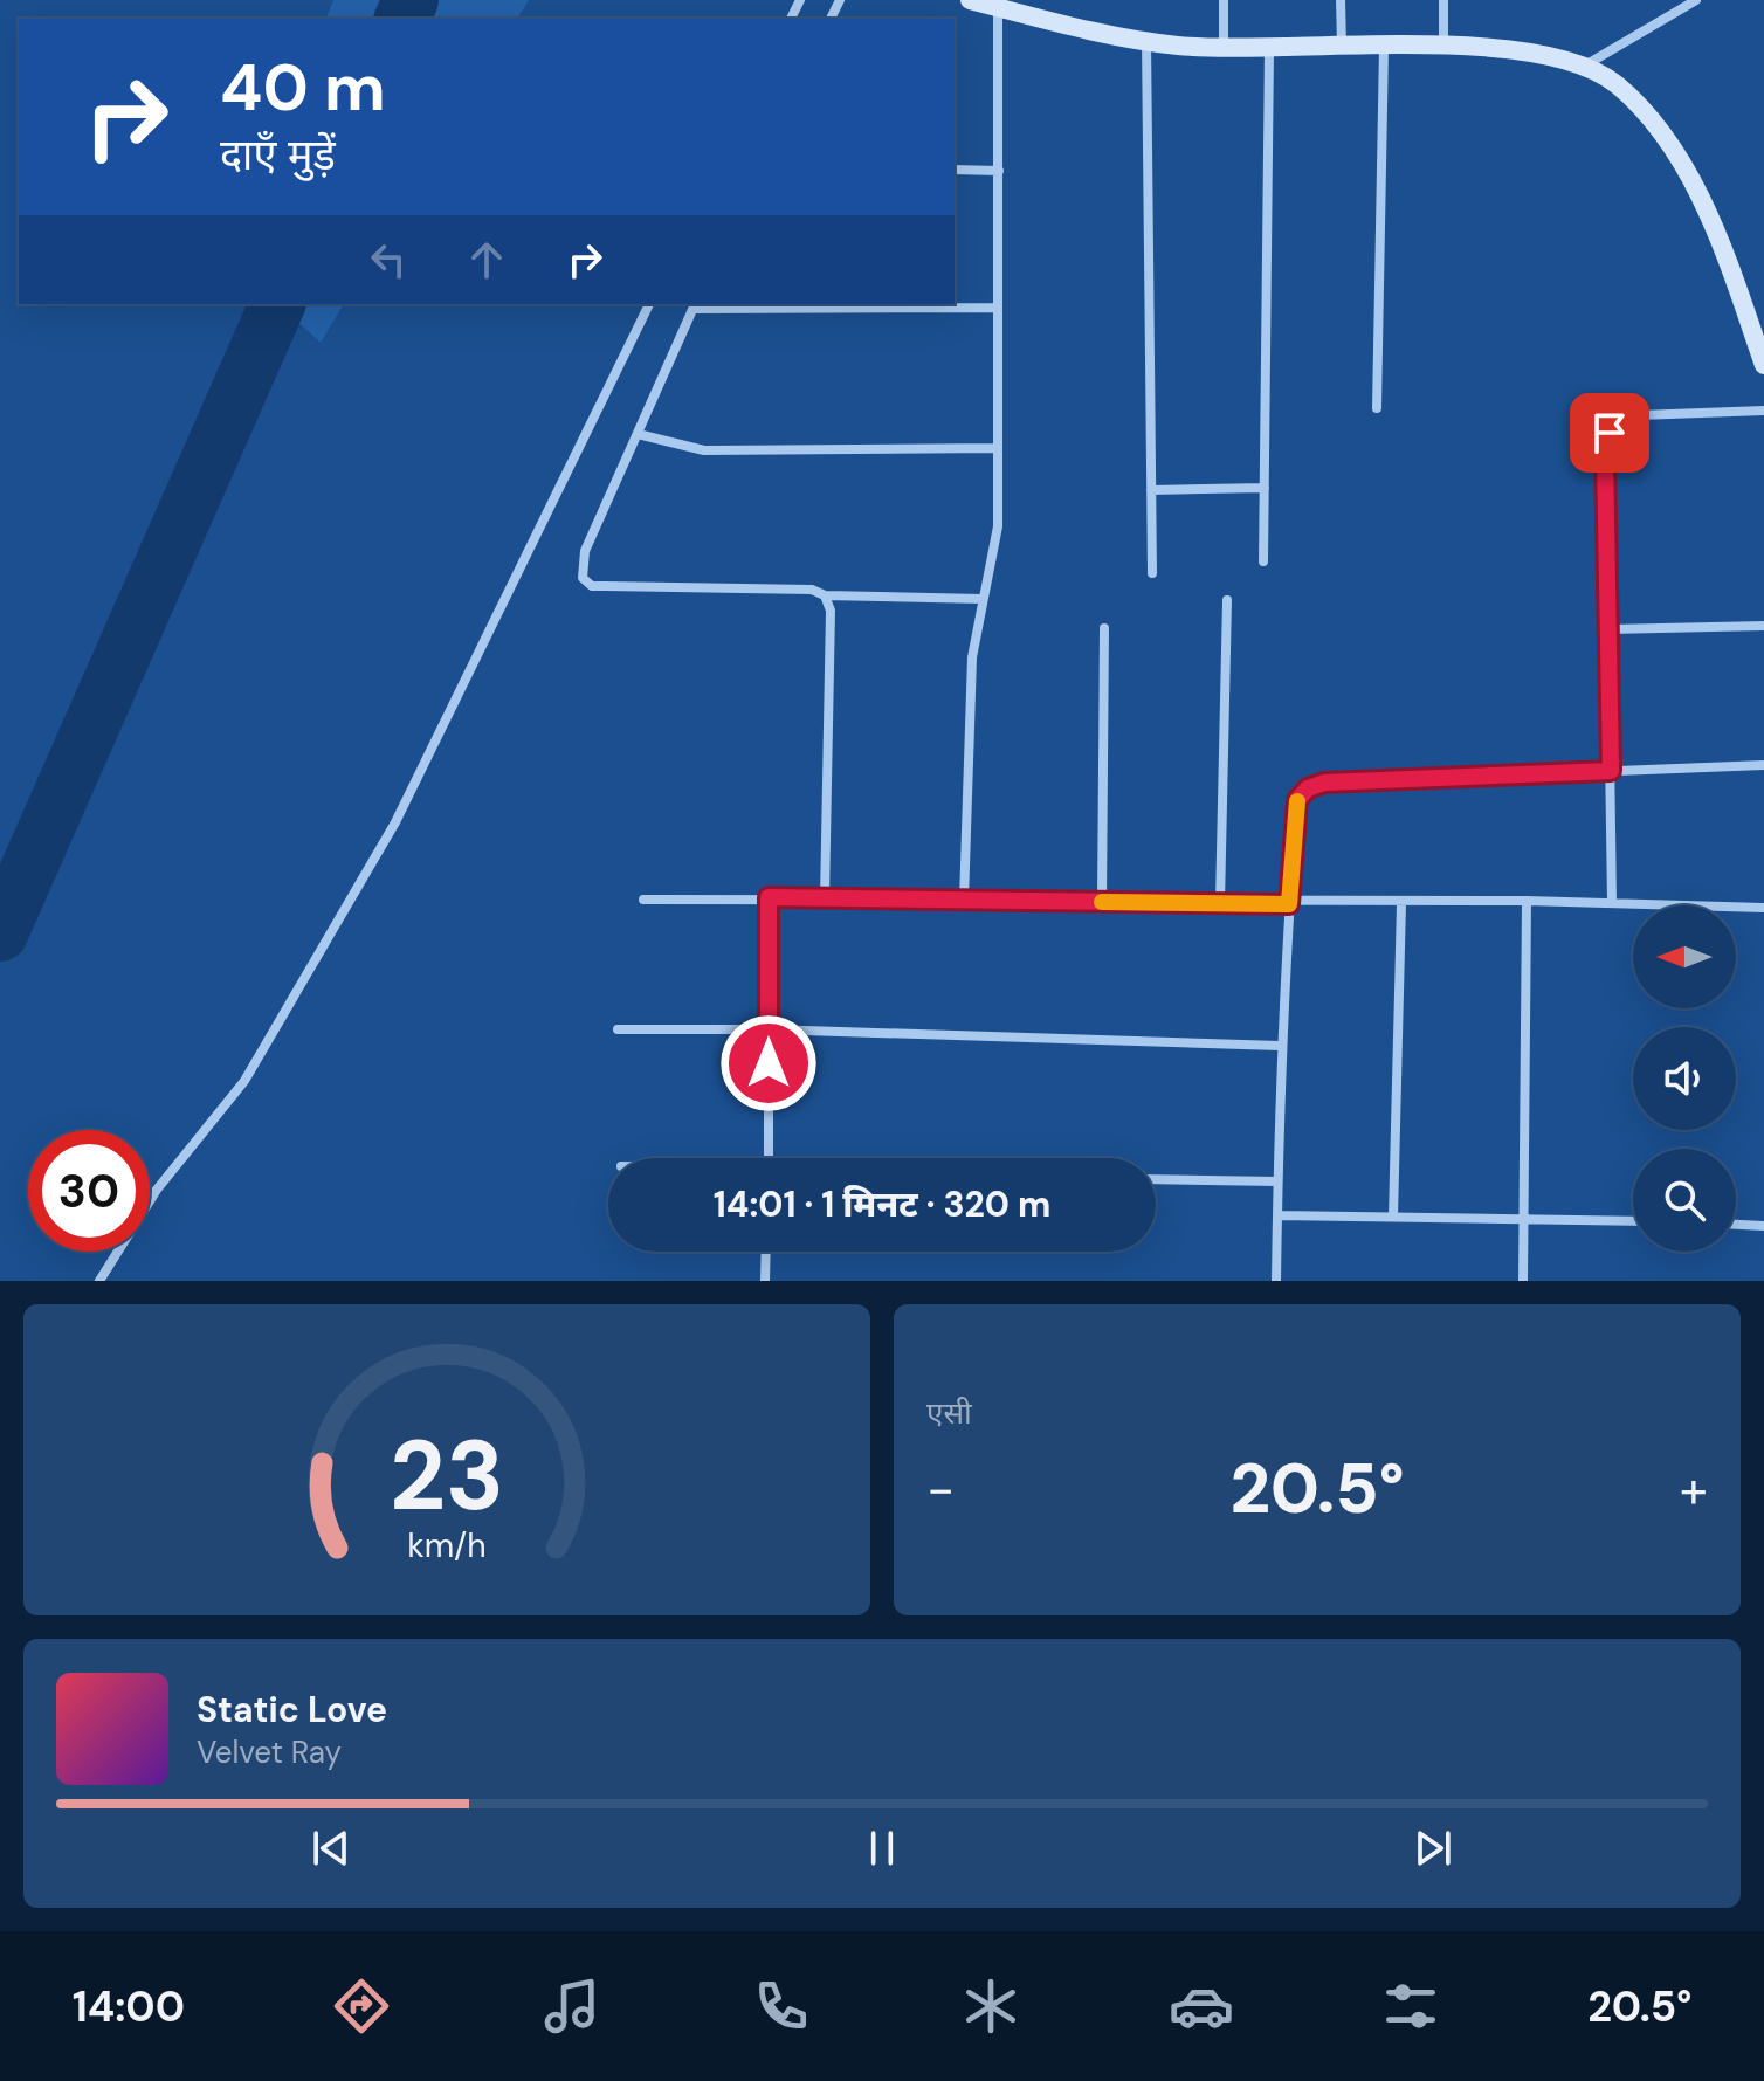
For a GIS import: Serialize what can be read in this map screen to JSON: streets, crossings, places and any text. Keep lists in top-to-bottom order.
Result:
{
  "north": "left",
  "page": {
    "turn": ["40 m", "दाएँ मुड़ें"],
    "limit": "30",
    "trip": "14:01 · 1 मिनट · 320 m",
    "tile": "एसी",
    "heat": ["−", "20.5°", "+"],
    "song": ["Static Love", "Velvet Ray"],
    "tabs": ["14:00", "20.5°"],
    "gauge": ["23", "km/h"]
  }
}
